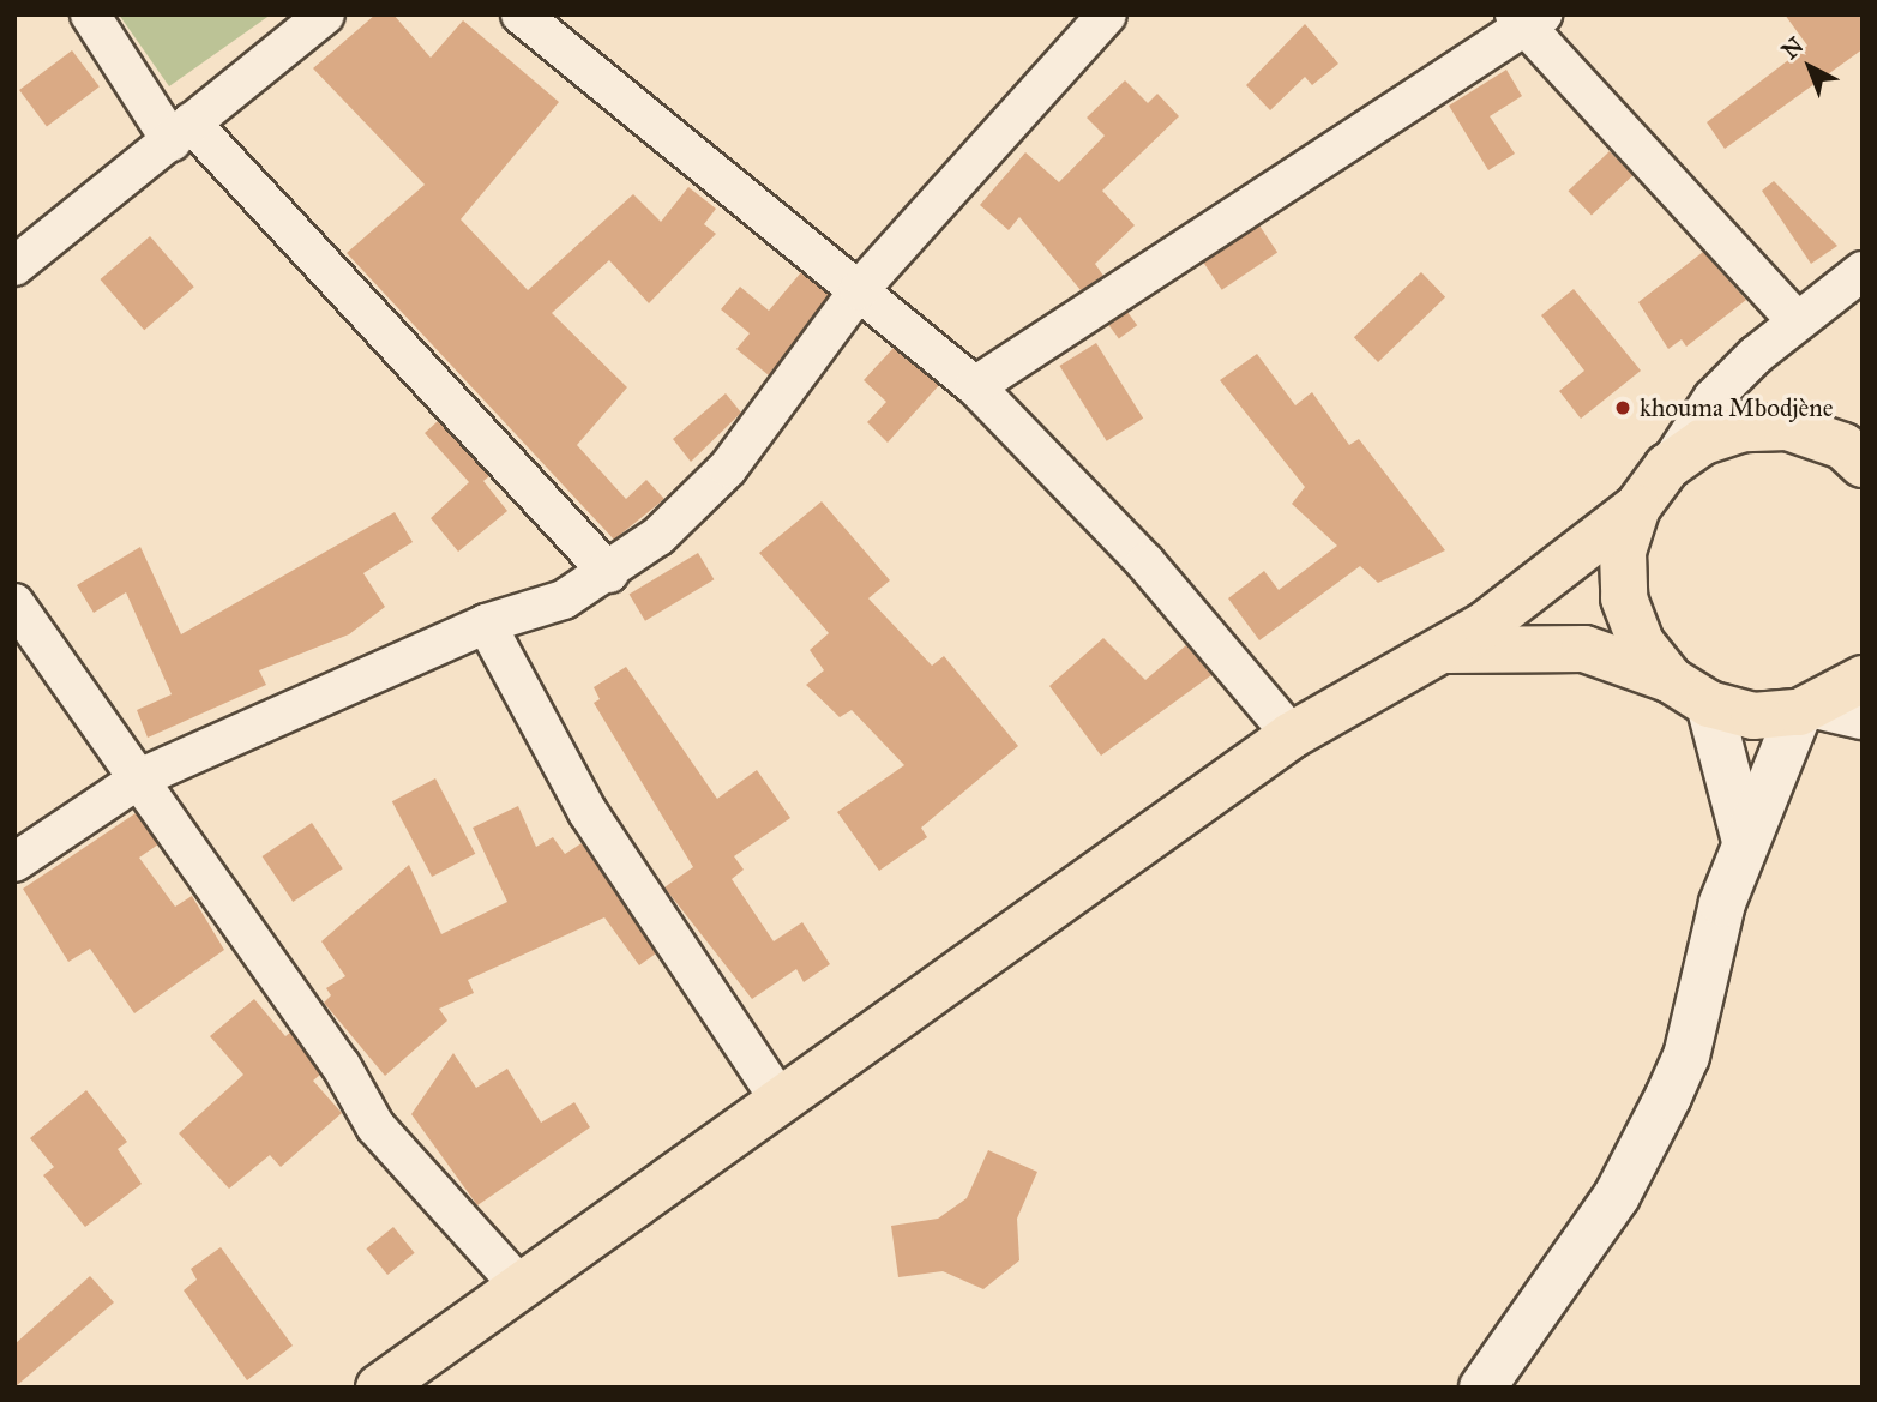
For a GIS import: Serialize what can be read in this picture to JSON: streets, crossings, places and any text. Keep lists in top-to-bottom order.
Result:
{
  "places": ["khouma Mbodjène"],
  "north": "top left"
}
